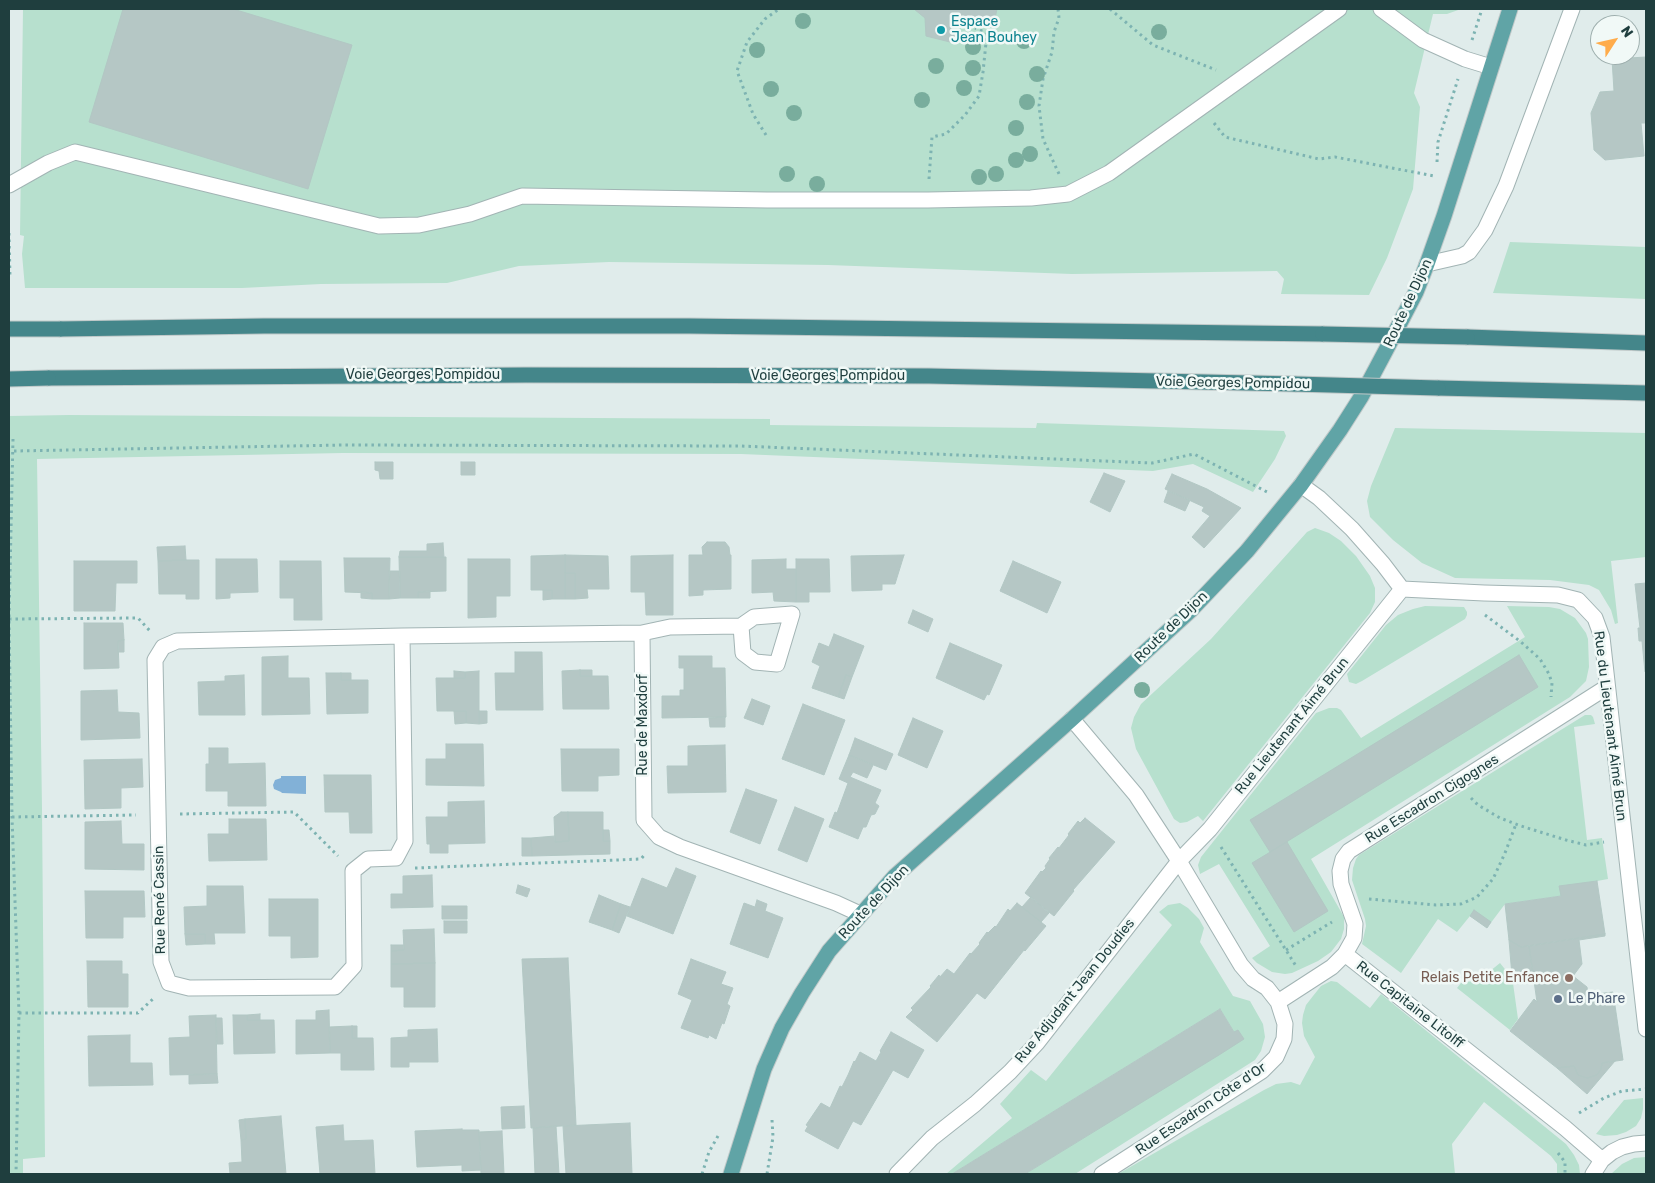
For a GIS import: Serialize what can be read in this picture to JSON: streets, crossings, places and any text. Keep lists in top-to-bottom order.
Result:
{
  "streets": {
    "highway": ["Voie Georges Pompidou"],
    "main road": ["Route de Dijon"],
    "street": [
      "Rue de Maxdorf",
      "Rue Lieutenant Aimé Brun",
      "Rue du Lieutenant Aimé Brun",
      "Rue Escadron Cigognes",
      "Rue René Cassin",
      "Rue Adjudant Jean Doudies",
      "Rue Capitaine Litolff",
      "Rue Escadron Côte d'Or"
    ]
  },
  "crossings": [
    ["Route de Dijon", "Rue de Maxdorf"],
    ["Rue Lieutenant Aimé Brun", "Rue du Lieutenant Aimé Brun"],
    ["Rue Lieutenant Aimé Brun", "Rue Adjudant Jean Doudies"],
    ["Rue du Lieutenant Aimé Brun", "Rue Escadron Cigognes"],
    ["Rue Escadron Cigognes", "Rue Capitaine Litolff"],
    ["Rue Capitaine Litolff", "Rue Escadron Côte d'Or"]
  ],
  "places": ["Espace Jean Bouhey", "Relais Petite Enfance", "Le Phare"],
  "north": "top right"
}
